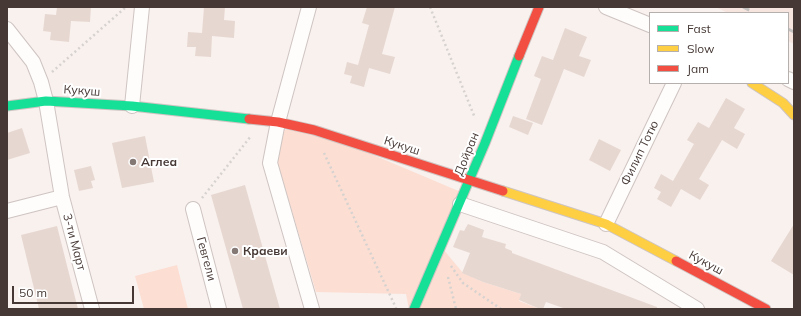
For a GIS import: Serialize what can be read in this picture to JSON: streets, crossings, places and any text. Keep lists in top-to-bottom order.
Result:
{
  "streets": {
    "street": [
      "Кукуш",
      "Филип Тотю",
      "Дойран",
      "3-ти Март",
      "Гевгели"
    ]
  },
  "crossings": [
    ["Кукуш", "Филип Тотю"],
    ["Кукуш", "Дойран"],
    ["Кукуш", "3-ти Март"]
  ],
  "places": ["Аглеа", "Краеви"],
  "legend": ["Fast", "Slow", "Jam"],
  "scale_bar": "50 m"
}
